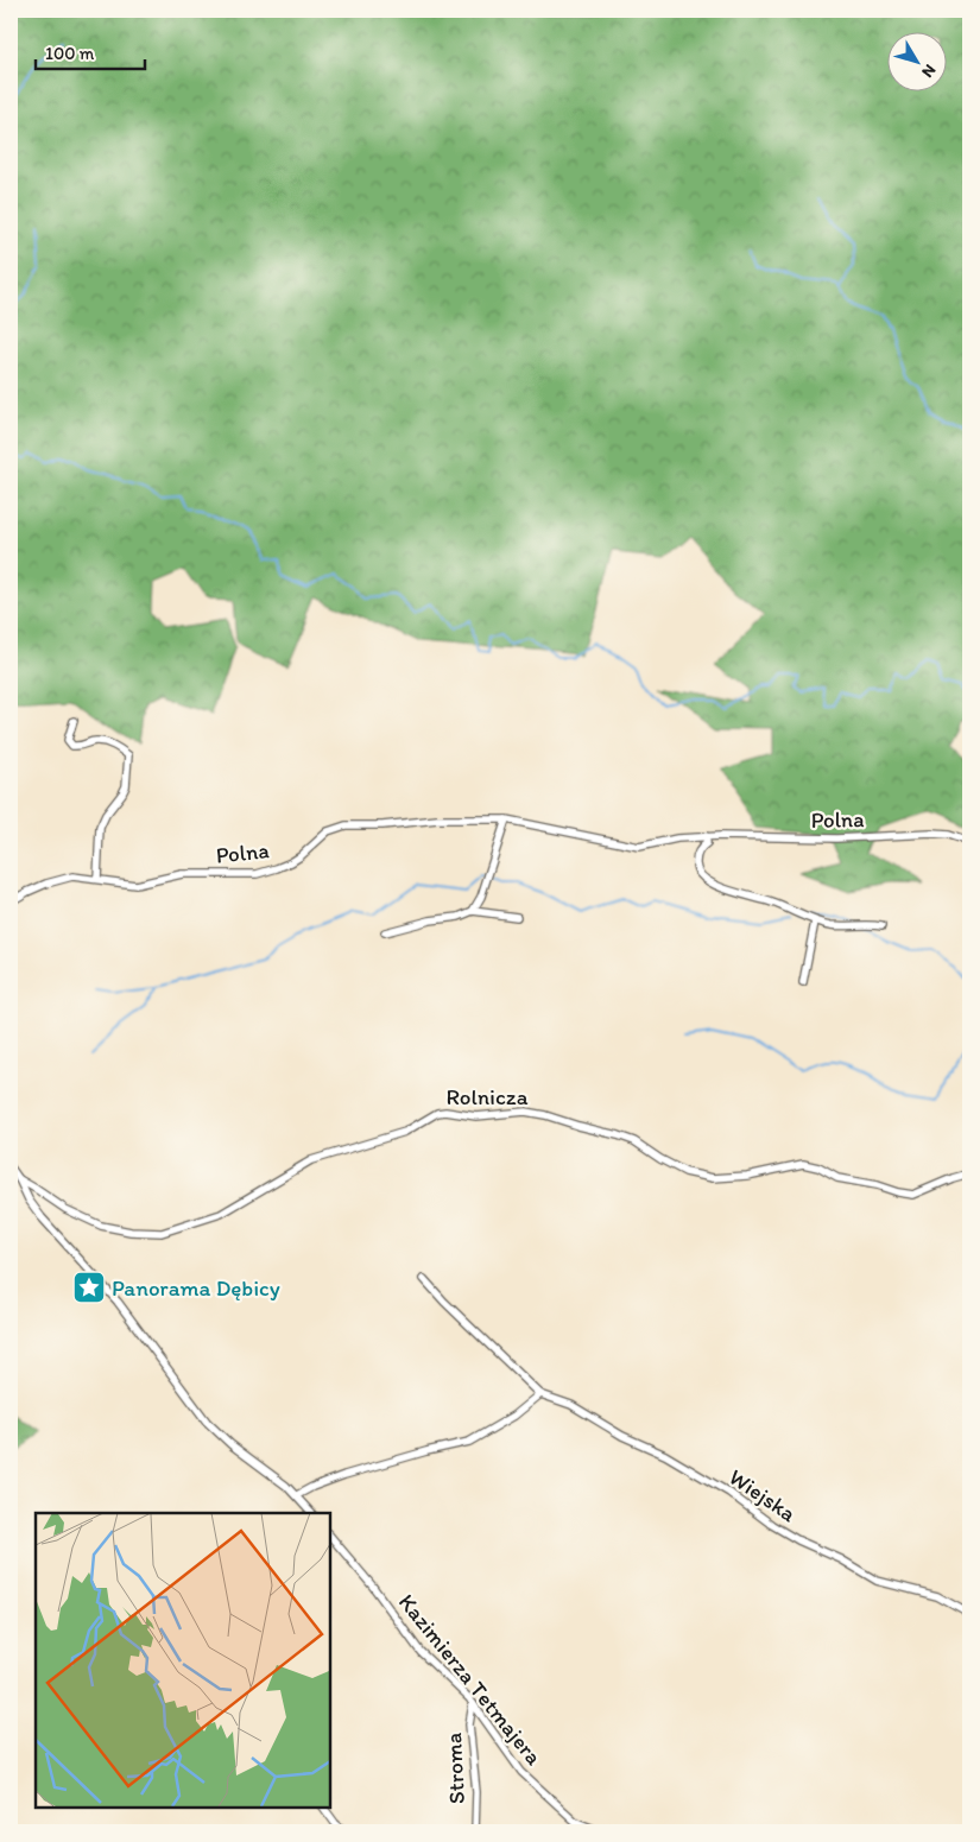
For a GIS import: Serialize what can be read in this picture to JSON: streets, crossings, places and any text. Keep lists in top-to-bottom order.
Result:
{
  "streets": {
    "street": [
      "Polna",
      "Rolnicza",
      "Wiejska",
      "Kazimierza Tetmajera",
      "Stroma"
    ]
  },
  "crossings": [
    ["Kazimierza Tetmajera", "Stroma"]
  ],
  "places": {
    "place": ["Panorama Dębicy"]
  },
  "scale_bar": "100 m",
  "north": "bottom right"
}
